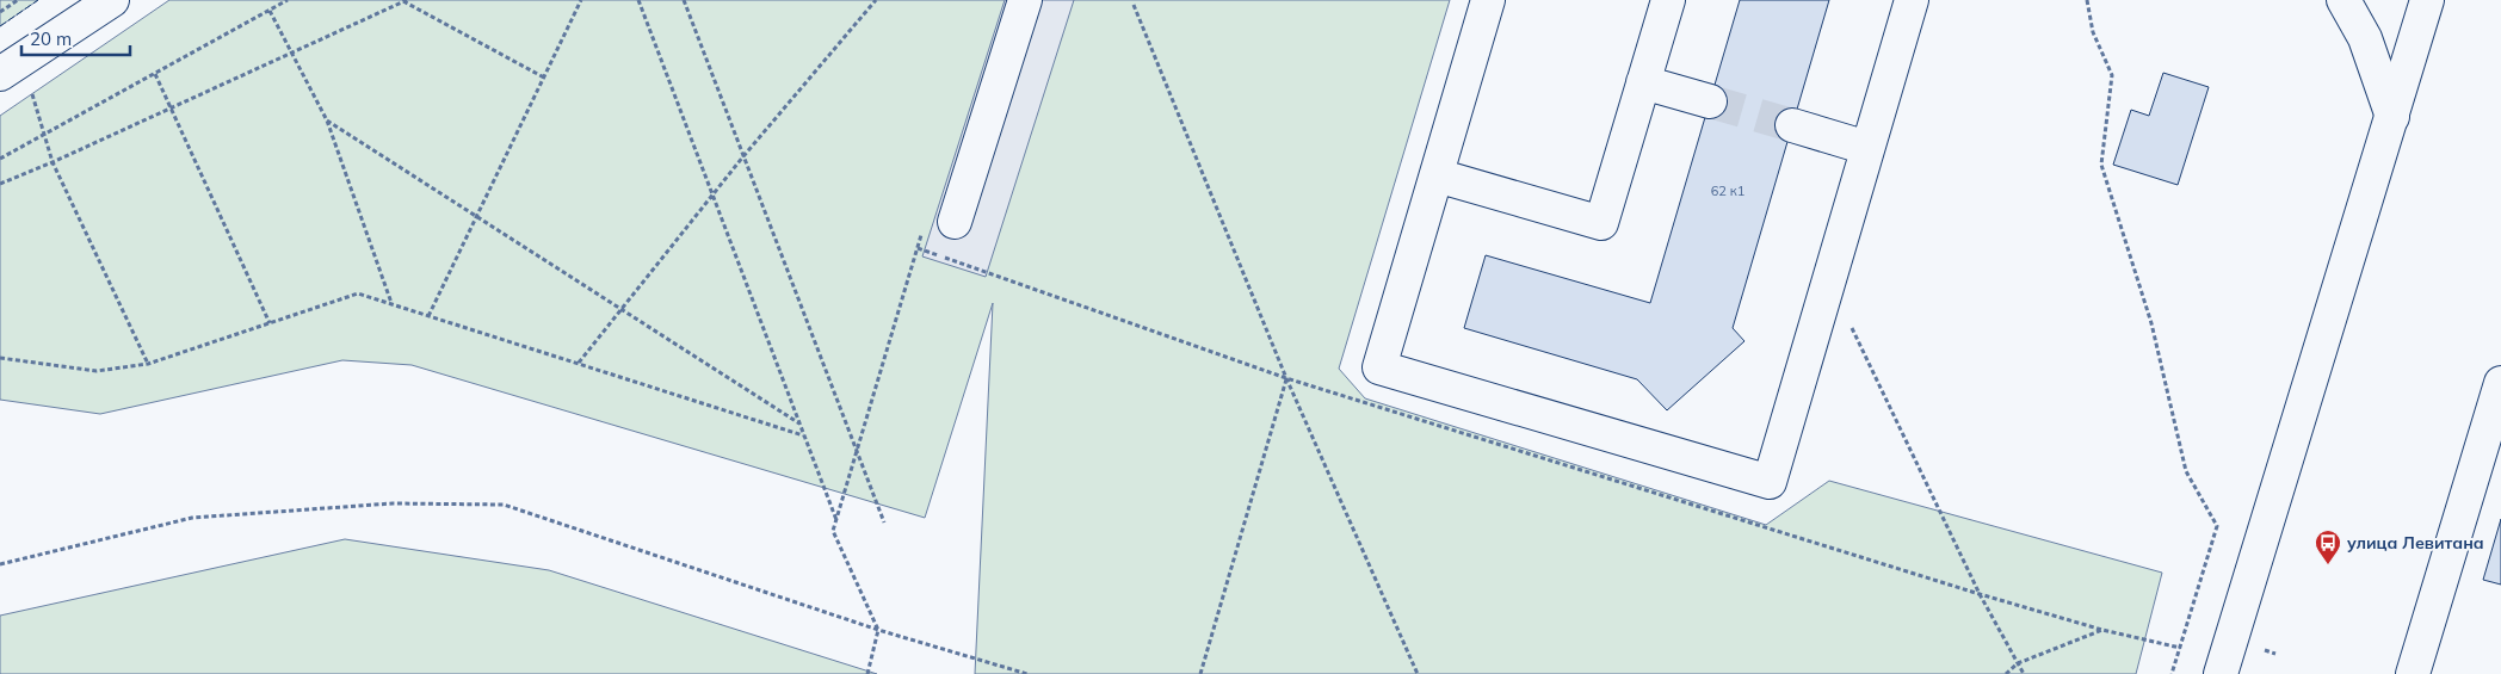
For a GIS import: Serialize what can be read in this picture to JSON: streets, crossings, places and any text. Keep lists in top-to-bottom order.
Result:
{
  "places": {
    "bus stop": ["улица Левитана"]
  },
  "house_numbers": ["62 к1"],
  "scale_bar": "20 m"
}
